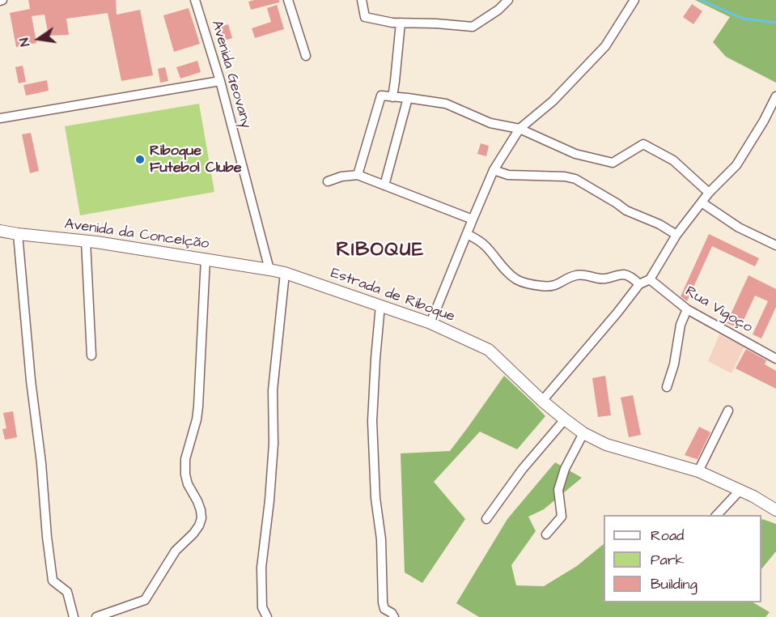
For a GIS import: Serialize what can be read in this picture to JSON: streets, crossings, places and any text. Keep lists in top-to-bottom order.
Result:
{
  "streets": {
    "main road": ["Avenida da Concelção", "Estrada de Riboque"],
    "street": ["Avenida Geovany", "Rua Vigoço"]
  },
  "crossings": [
    ["Avenida Geovany", "Avenida da Concelção"],
    ["Avenida Geovany", "Estrada de Riboque"],
    ["Avenida da Concelção", "Estrada de Riboque"]
  ],
  "districts": ["RIBOQUE"],
  "places": ["Riboque Futebol Clube"],
  "legend": ["Road", "Park", "Building"],
  "north": "left"
}
